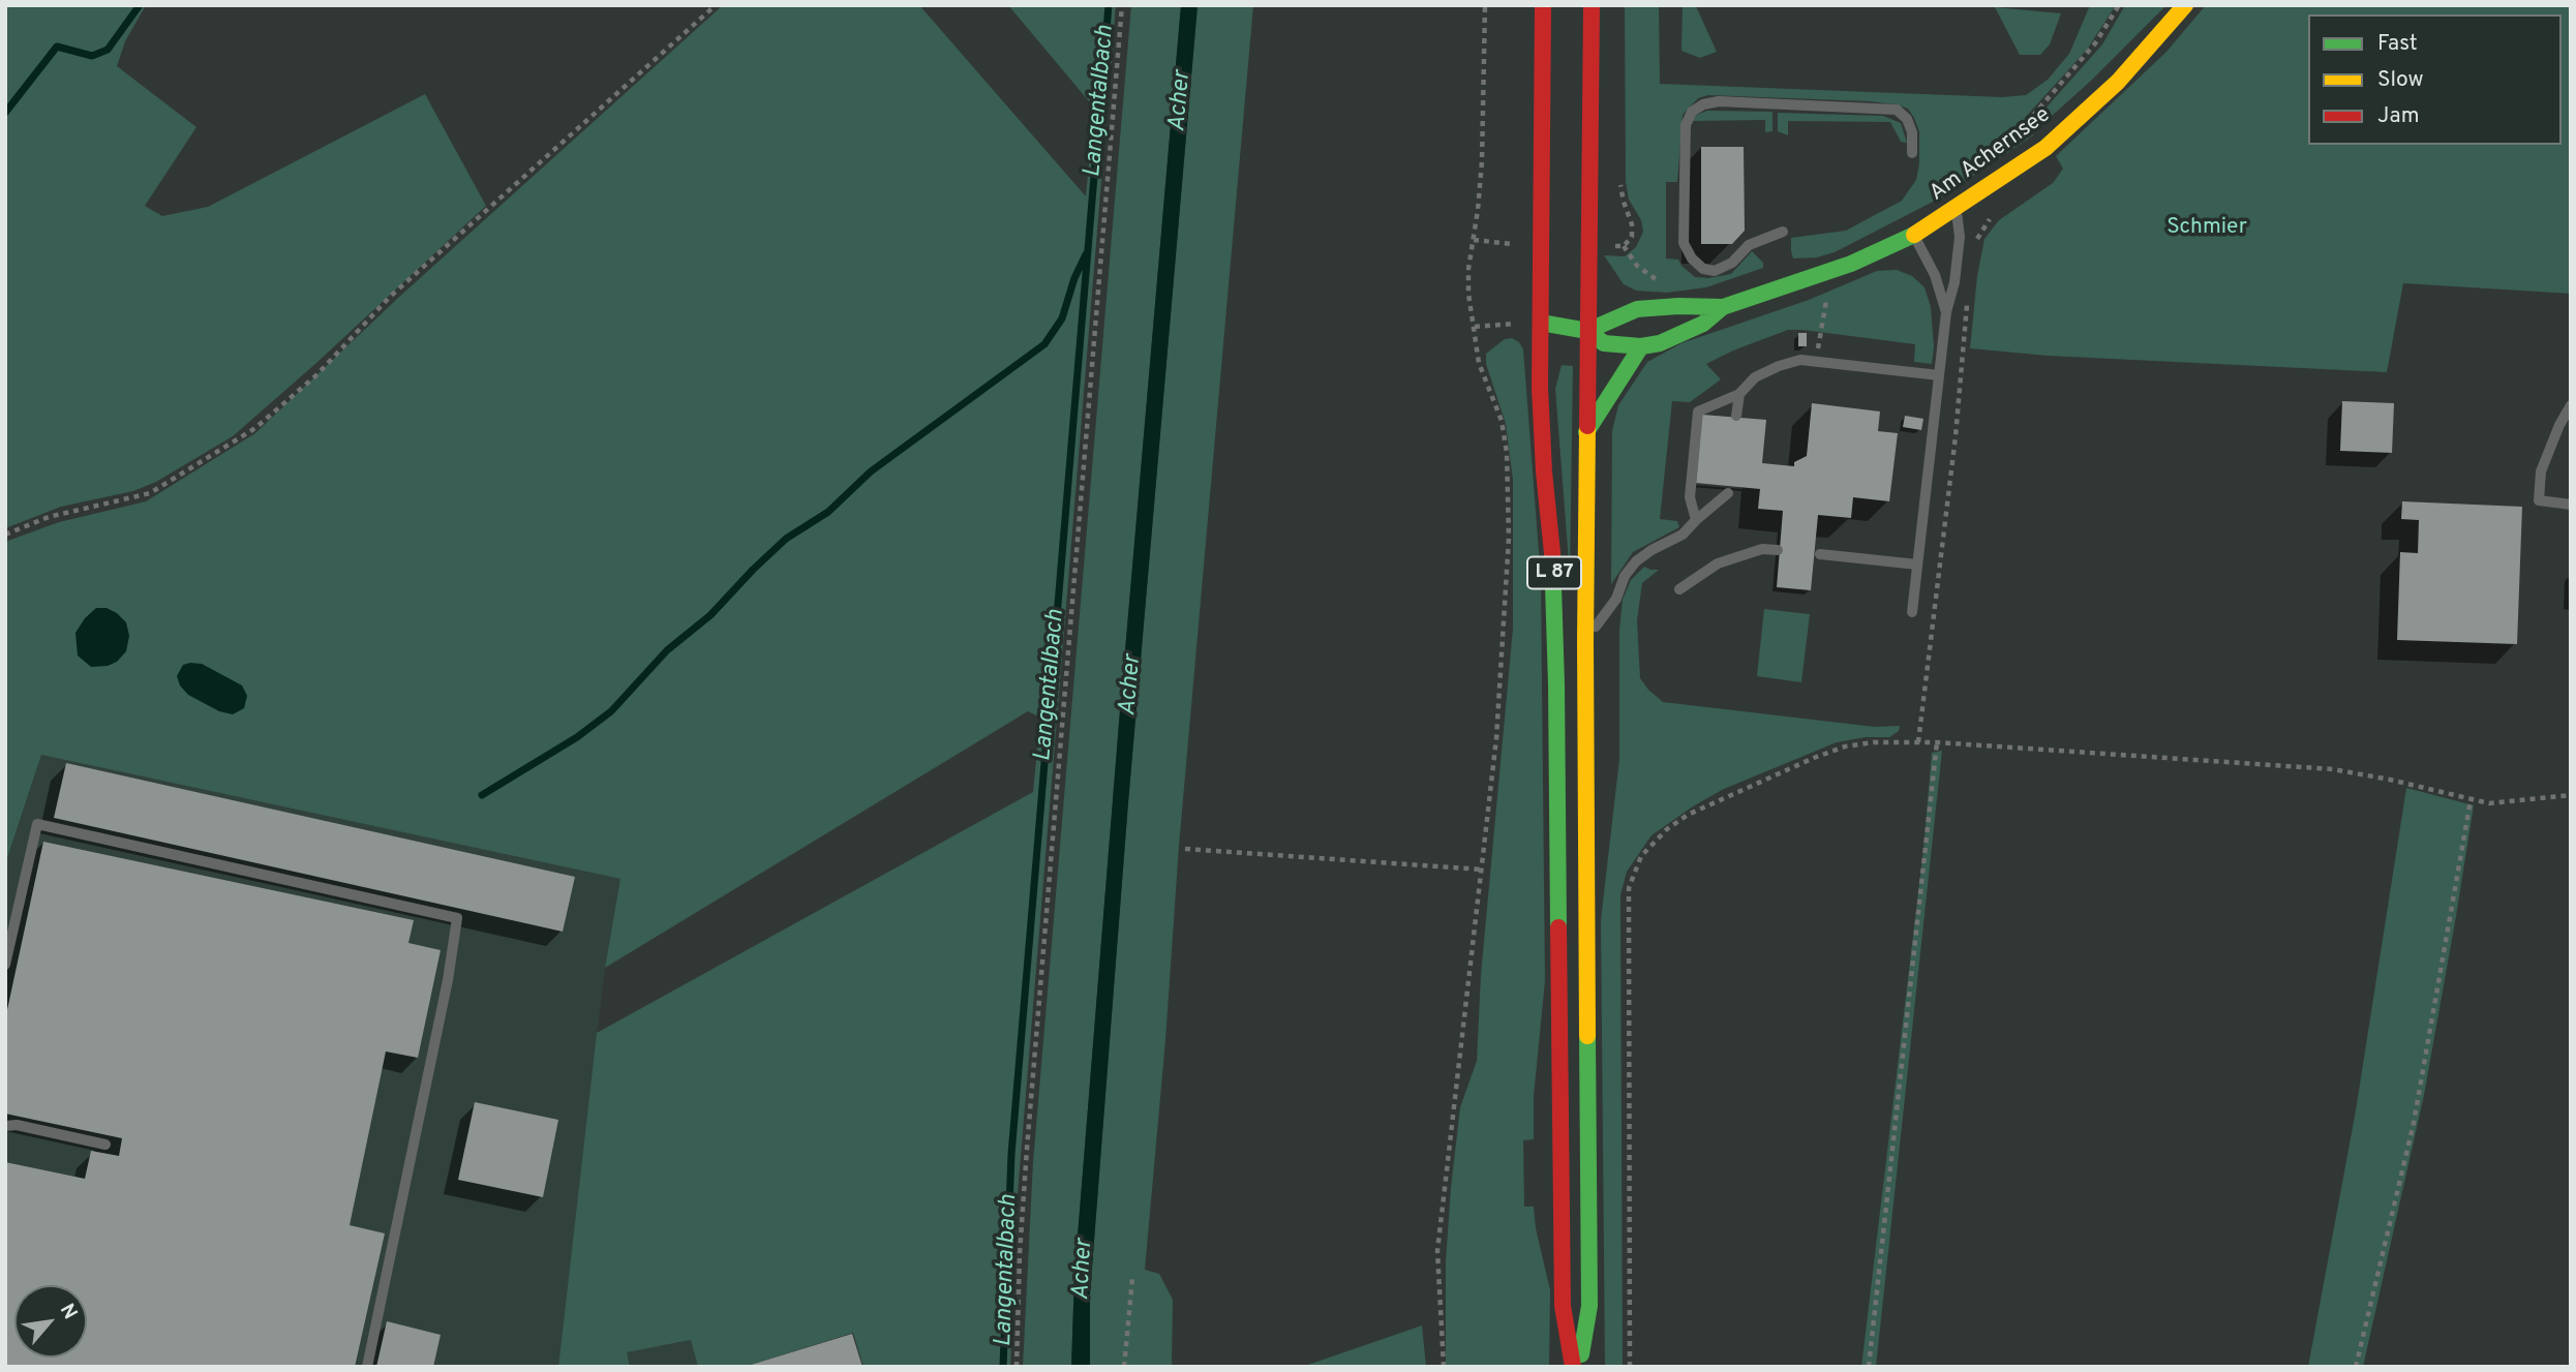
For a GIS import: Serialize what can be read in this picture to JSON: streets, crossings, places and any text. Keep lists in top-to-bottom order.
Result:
{
  "streets": {
    "main road": ["Am Achernsee", "L 87"]
  },
  "water": ["Langentalbach", "Acher"],
  "parks": ["Schmier"],
  "legend": ["Fast", "Slow", "Jam"],
  "north": "top right"
}
